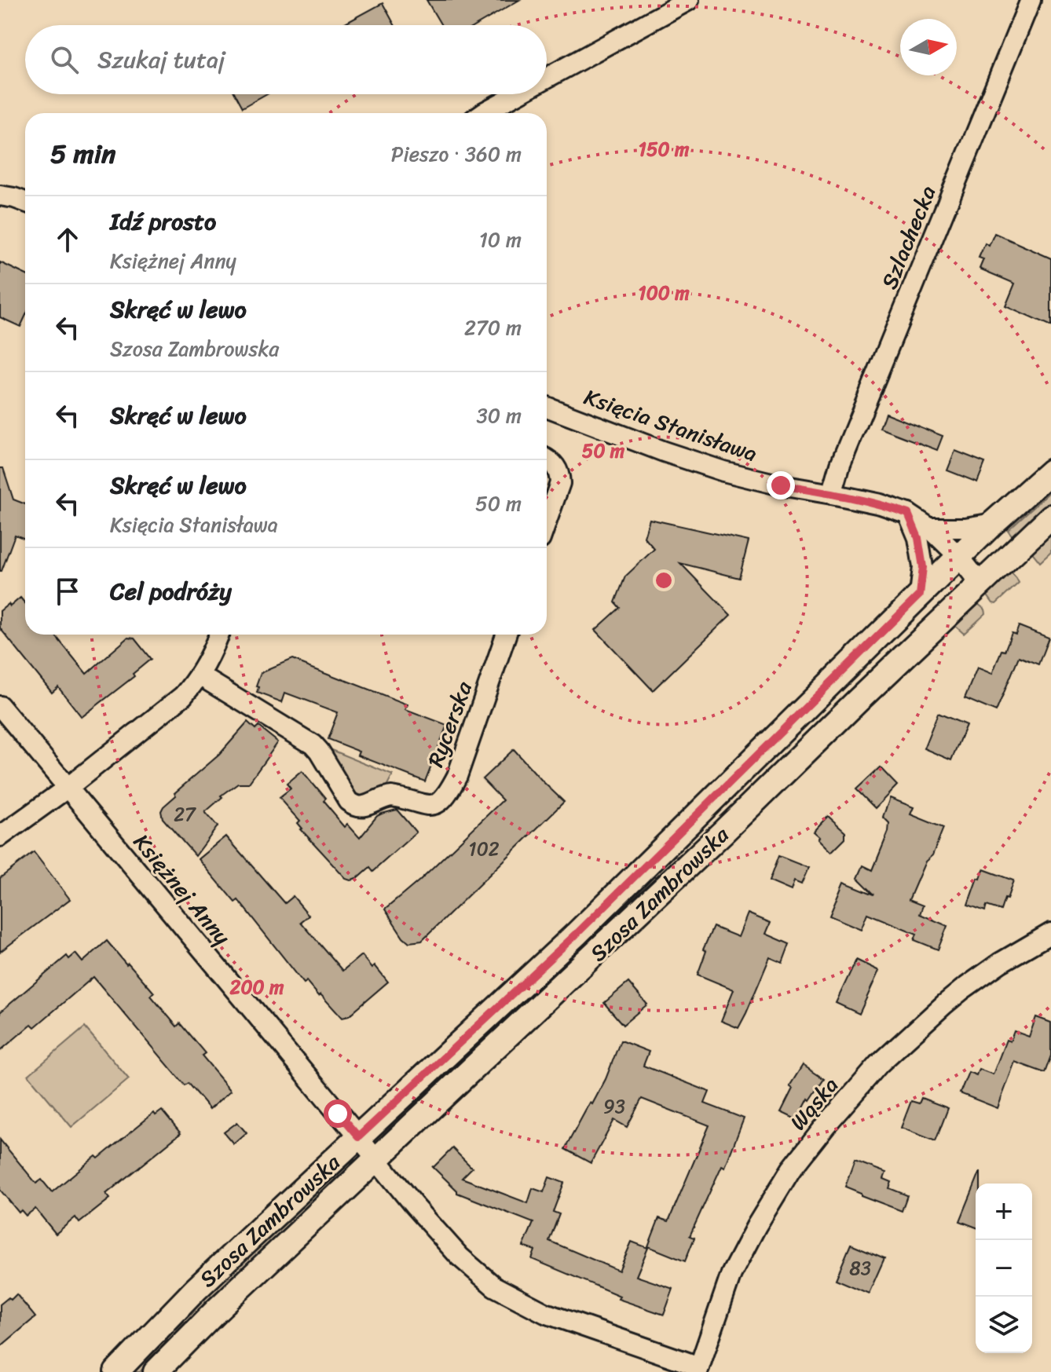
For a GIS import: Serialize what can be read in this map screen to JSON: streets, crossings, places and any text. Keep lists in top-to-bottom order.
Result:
{
  "streets": {
    "main road": ["Szosa Zambrowska"],
    "street": [
      "Szlachecka",
      "Księcia Stanisława",
      "Rycerska",
      "Księżnej Anny",
      "Wąska"
    ]
  },
  "crossings": [
    ["Szlachecka", "Księcia Stanisława"],
    ["Księcia Stanisława", "Szosa Zambrowska"],
    ["Księżnej Anny", "Szosa Zambrowska"],
    ["Księżnej Anny", "Wąska"]
  ],
  "house_numbers": [
    "27",
    "102",
    "93",
    "83"
  ],
  "north": "right",
  "page": {
    "search": "Szukaj tutaj",
    "heading": ["5 min", "Pieszo · 360 m"],
    "list": [
      ["Idź prosto", "Księżnej Anny", "10 m"],
      ["Skręć w lewo", "Szosa Zambrowska", "270 m"],
      ["Skręć w lewo", "30 m"],
      ["Skręć w lewo", "Księcia Stanisława", "50 m"],
      "Cel podróży"
    ],
    "map_buttons": ["+", "−"]
  },
  "rings": [
    "150 m",
    "100 m",
    "50 m",
    "200 m"
  ]
}
